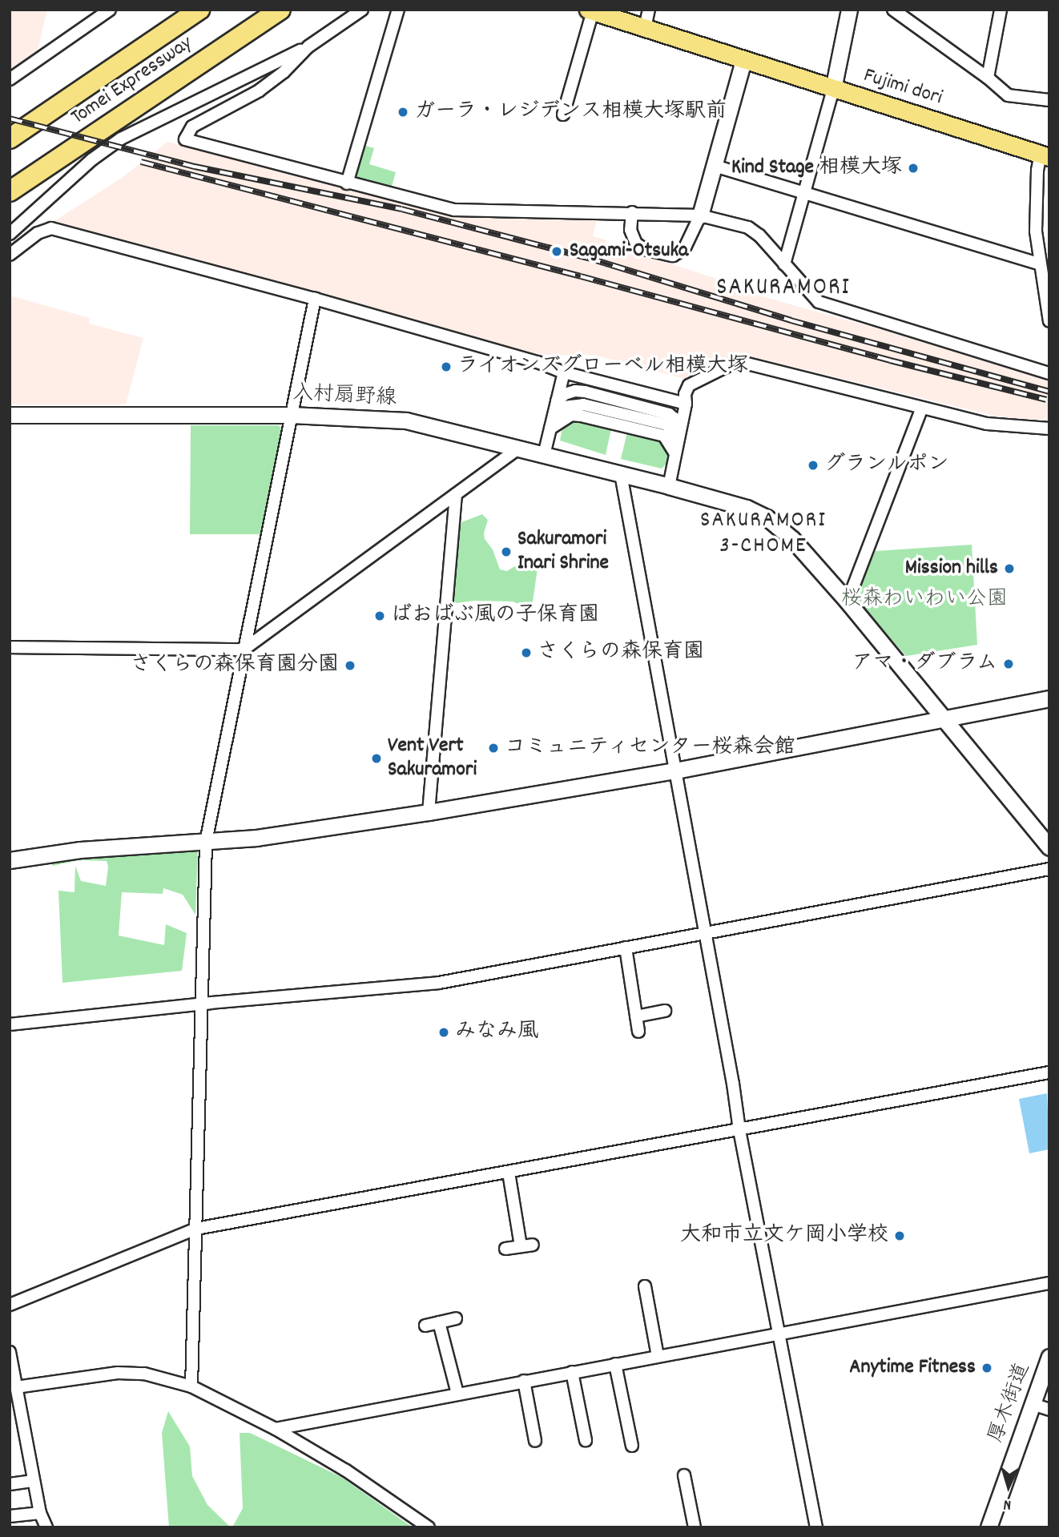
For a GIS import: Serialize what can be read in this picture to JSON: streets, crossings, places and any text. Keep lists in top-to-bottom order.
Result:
{
  "streets": {
    "highway": ["Tomei Expressway"],
    "main road": ["Fujimi dori"],
    "street": ["入村扇野線", "厚木街道"]
  },
  "districts": ["SAKURAMORI", "SAKURAMORI 3-CHOME"],
  "parks": ["桜森わいわい公園"],
  "places": [
    "ガーラ・レジデンス相模大塚駅前",
    "Kind Stage 相模大塚",
    "Sagami-Otsuka",
    "ライオンズグローベル相模大塚",
    "グランルポン",
    "Sakuramori Inari Shrine",
    "Mission hills",
    "ばおばぶ風の子保育園",
    "さくらの森保育園",
    "アマ・ダブラム",
    "さくらの森保育園分園",
    "コミュニティセンター桜森会館",
    "Vent Vert Sakuramori",
    "みなみ風",
    "大和市立文ケ岡小学校",
    "Anytime Fitness"
  ],
  "north": "bottom"
}
